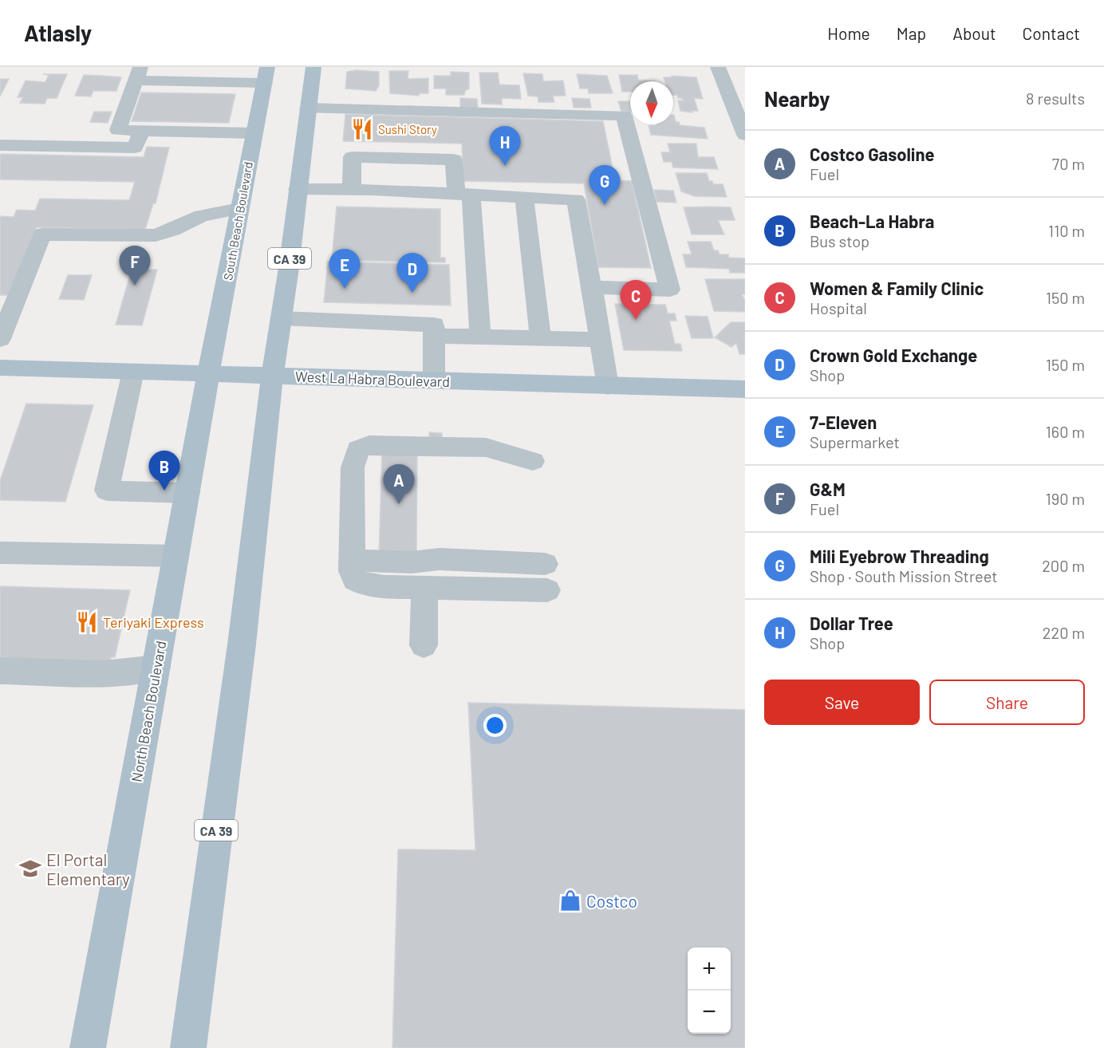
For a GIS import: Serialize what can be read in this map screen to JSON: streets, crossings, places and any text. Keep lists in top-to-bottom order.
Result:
{
  "streets": {
    "main road": [
      "South Beach Boulevard",
      "CA 39",
      "West La Habra Boulevard",
      "North Beach Boulevard"
    ]
  },
  "crossings": [
    ["South Beach Boulevard", "West La Habra Boulevard"],
    ["South Beach Boulevard", "North Beach Boulevard"],
    ["CA 39", "West La Habra Boulevard"],
    ["West La Habra Boulevard", "North Beach Boulevard"]
  ],
  "places": {
    "restaurant": ["Sushi Story", "Teriyaki Express"],
    "school or university": ["El Portal Elementary"],
    "shop": ["Costco"]
  },
  "north": "bottom",
  "page": {
    "header": "Atlasly",
    "nav": [
      "Home",
      "Map",
      "About",
      "Contact"
    ],
    "heading": ["Nearby", "8 results"],
    "pins": [
      "H",
      "G",
      "F",
      "E",
      "D",
      "C",
      "B",
      "A"
    ],
    "list": [
      {
        "mark": "A",
        "name": "Costco Gasoline",
        "note": "Fuel",
        "value": "70 m"
      },
      {
        "mark": "B",
        "name": "Beach-La Habra",
        "note": "Bus stop",
        "value": "110 m"
      },
      {
        "mark": "C",
        "name": "Women & Family Clinic",
        "note": "Hospital",
        "value": "150 m"
      },
      {
        "mark": "D",
        "name": "Crown Gold Exchange",
        "note": "Shop",
        "value": "150 m"
      },
      {
        "mark": "E",
        "name": "7-Eleven",
        "note": "Supermarket",
        "value": "160 m"
      },
      {
        "mark": "F",
        "name": "G&M",
        "note": "Fuel",
        "value": "190 m"
      },
      {
        "mark": "G",
        "name": "Mili Eyebrow Threading",
        "note": "Shop · South Mission Street",
        "value": "200 m"
      },
      {
        "mark": "H",
        "name": "Dollar Tree",
        "note": "Shop",
        "value": "220 m"
      }
    ],
    "buttons": ["Save", "Share"],
    "map_buttons": ["+", "−"]
  }
}
